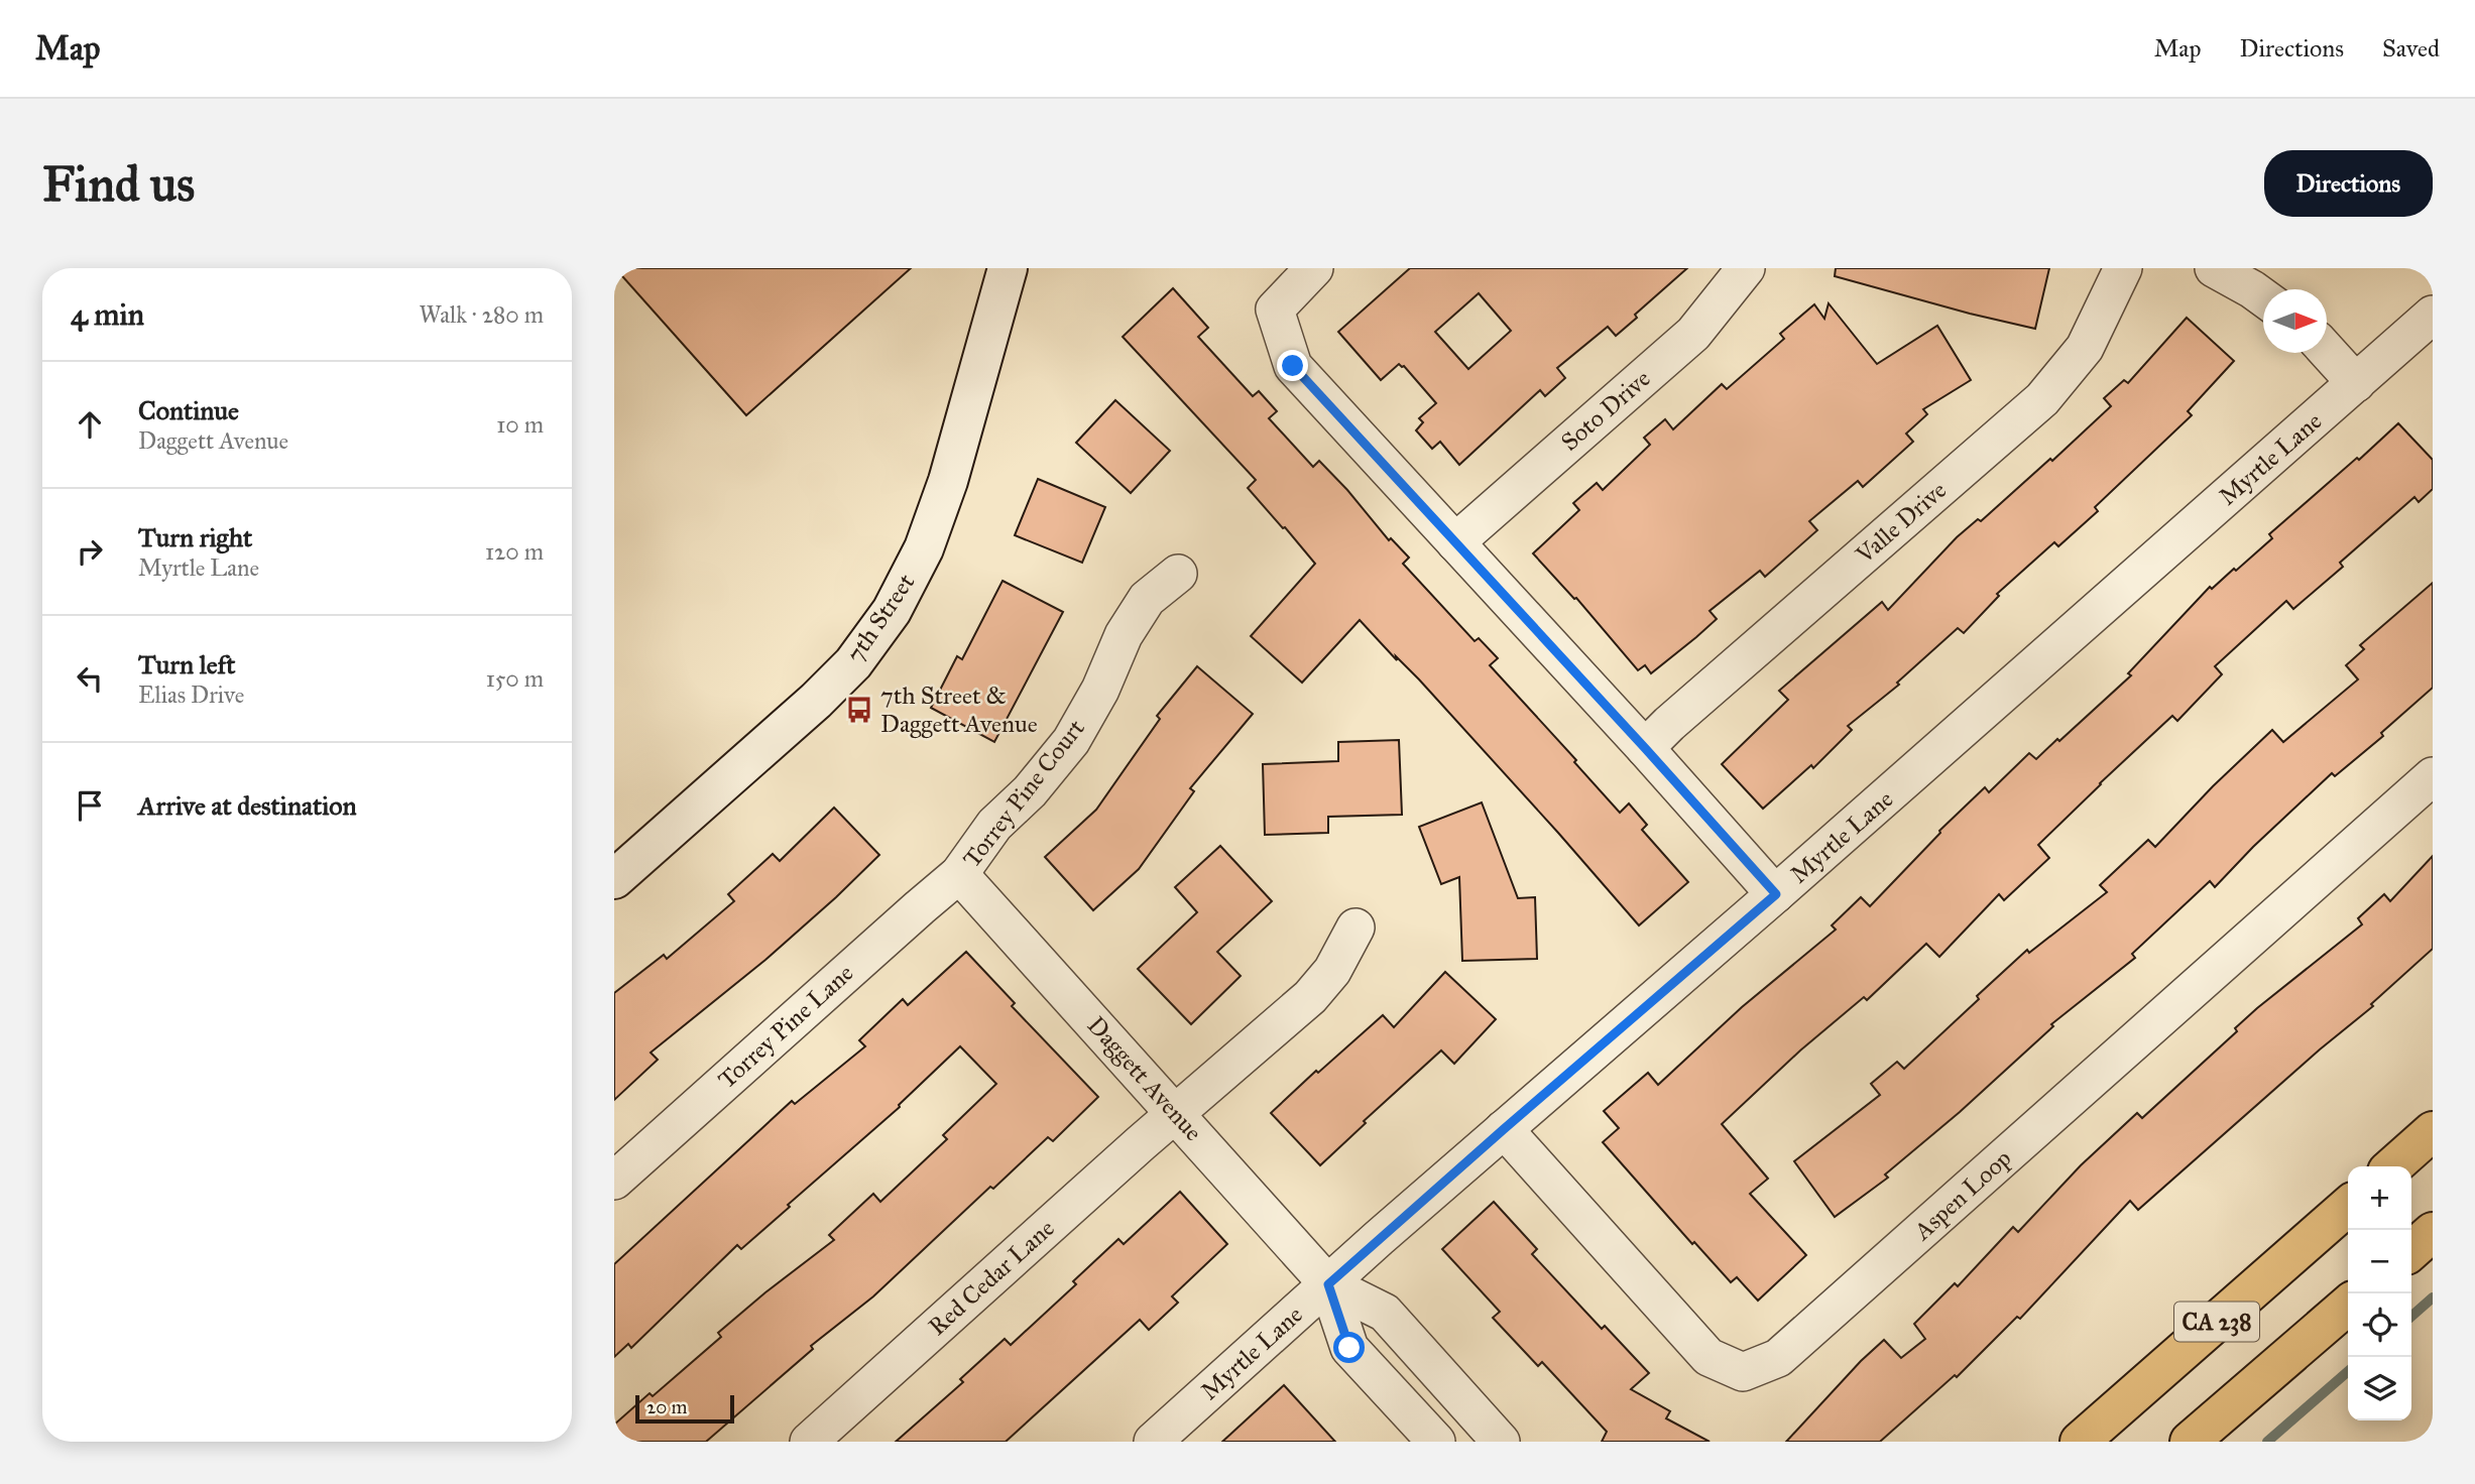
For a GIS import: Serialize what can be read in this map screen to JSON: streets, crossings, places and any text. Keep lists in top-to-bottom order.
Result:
{
  "streets": {
    "main road": ["CA 238"],
    "street": [
      "Soto Drive",
      "Myrtle Lane",
      "Valle Drive",
      "7th Street",
      "Torrey Pine Court",
      "Torrey Pine Lane",
      "Daggett Avenue",
      "Aspen Loop",
      "Red Cedar Lane"
    ]
  },
  "crossings": [
    ["Myrtle Lane", "Daggett Avenue"],
    ["Myrtle Lane", "Aspen Loop"],
    ["Torrey Pine Court", "Torrey Pine Lane"],
    ["Torrey Pine Court", "Daggett Avenue"],
    ["Torrey Pine Lane", "Daggett Avenue"],
    ["Daggett Avenue", "Red Cedar Lane"]
  ],
  "places": {
    "bus stop": ["7th Street & Daggett Avenue"]
  },
  "scale_bar": "20 m",
  "north": "right",
  "page": {
    "header": "Map",
    "nav": ["Map", "Directions", "Saved"],
    "buttons": "Directions",
    "title": "Find us",
    "heading": ["4 min", "Walk · 280 m"],
    "list": [
      ["Continue", "Daggett Avenue", "10 m"],
      ["Turn right", "Myrtle Lane", "120 m"],
      ["Turn left", "Elias Drive", "150 m"],
      "Arrive at destination"
    ],
    "map_buttons": ["+", "−"],
    "scale": "20 m"
  }
}
